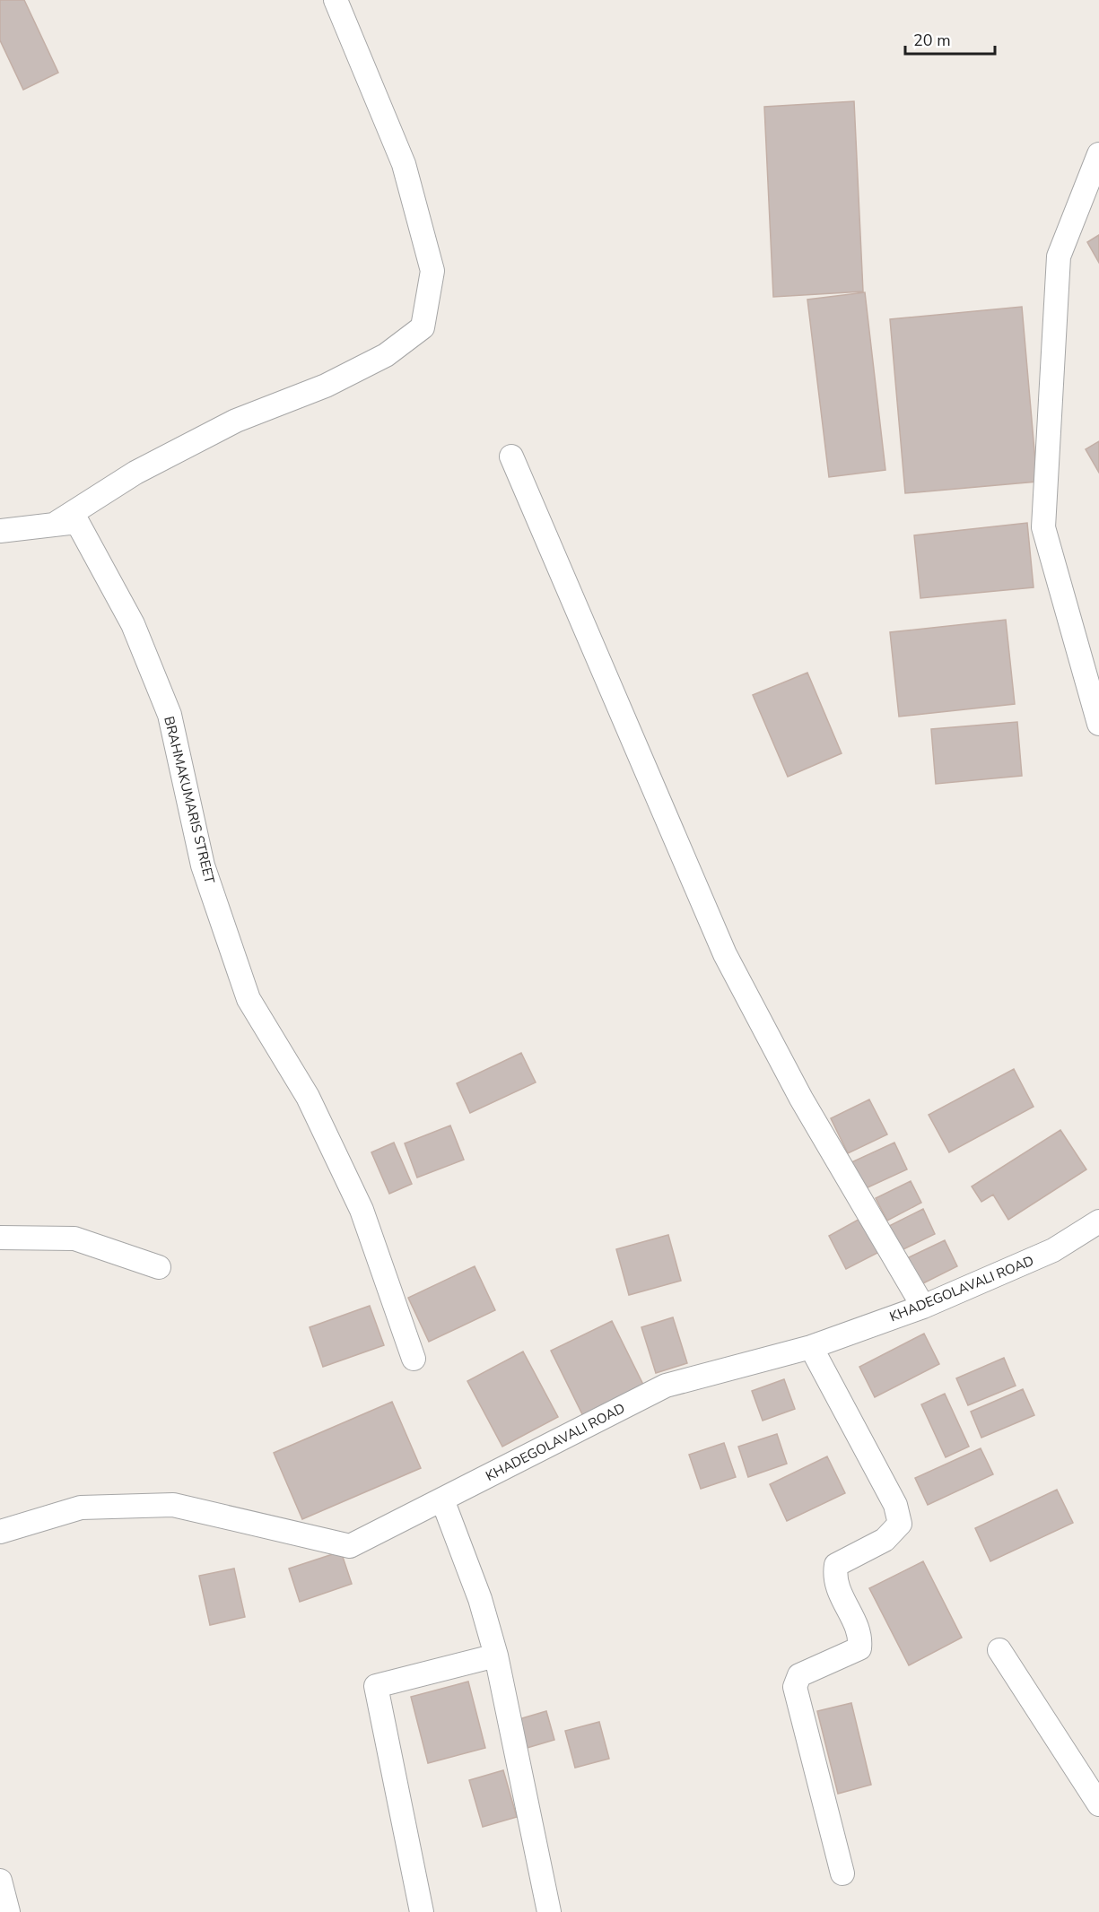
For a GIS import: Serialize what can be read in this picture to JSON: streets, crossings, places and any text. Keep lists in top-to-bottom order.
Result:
{
  "streets": {
    "street": ["BRAHMAKUMARIS STREET", "KHADEGOLAVALI ROAD"]
  },
  "scale_bar": "20 m"
}
